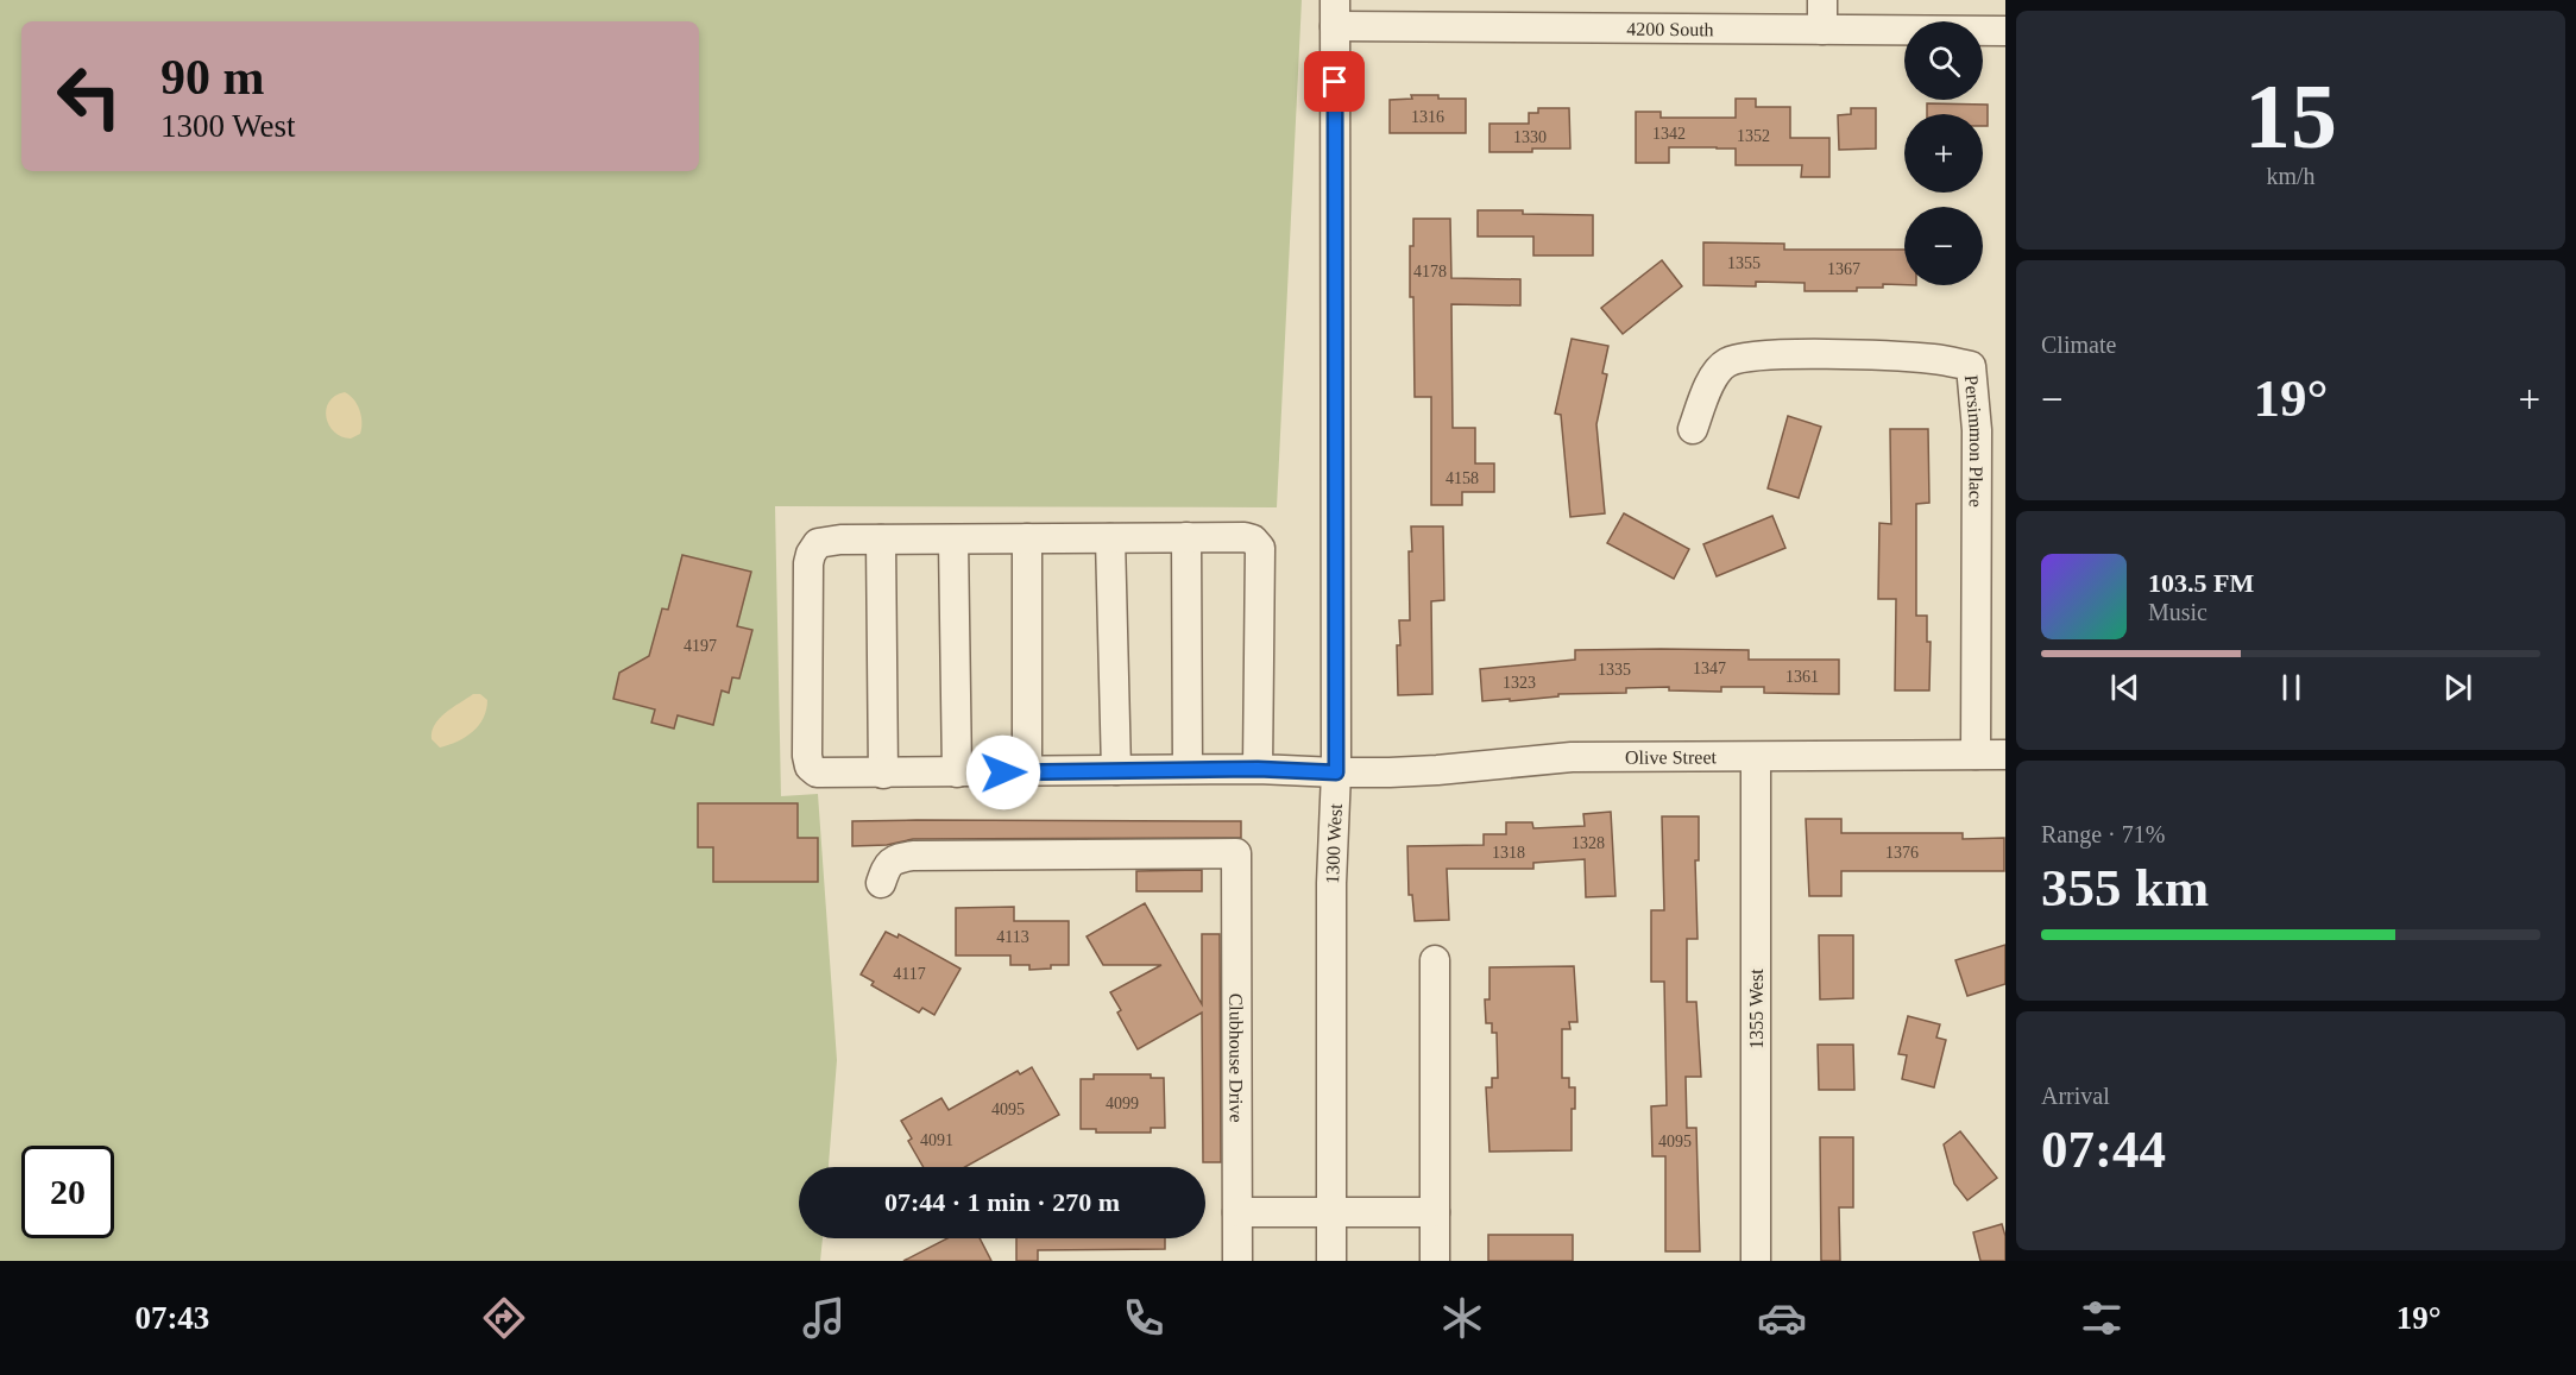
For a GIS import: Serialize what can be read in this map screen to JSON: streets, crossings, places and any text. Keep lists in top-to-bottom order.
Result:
{
  "streets": {
    "street": [
      "4200 South",
      "Persimmon Place",
      "Olive Street",
      "1300 West",
      "1355 West",
      "Clubhouse Drive"
    ]
  },
  "crossings": [
    ["4200 South", "1300 West"],
    ["Persimmon Place", "Olive Street"],
    ["Olive Street", "1300 West"],
    ["Olive Street", "1355 West"]
  ],
  "house_numbers": [
    "1316",
    "1342",
    "1352",
    "1330",
    "1355",
    "1367",
    "4178",
    "4158",
    "4197",
    "1347",
    "1335",
    "1361",
    "1323",
    "1328",
    "1318",
    "1376",
    "4113",
    "4117",
    "4099",
    "4095",
    "4091",
    "4095"
  ],
  "page": {
    "tile": [
      ["15", "km/h"],
      "Climate",
      ["Range · 71%", "355 km"],
      ["Arrival", "07:44"]
    ],
    "map_buttons": ["+", "−"],
    "turn": ["90 m", "1300 West"],
    "heat": ["−", "19°", "+"],
    "song": ["103.5 FM", "Music"],
    "limit": "20",
    "trip": "07:44 · 1 min · 270 m",
    "tabs": ["07:43", "19°"]
  }
}
